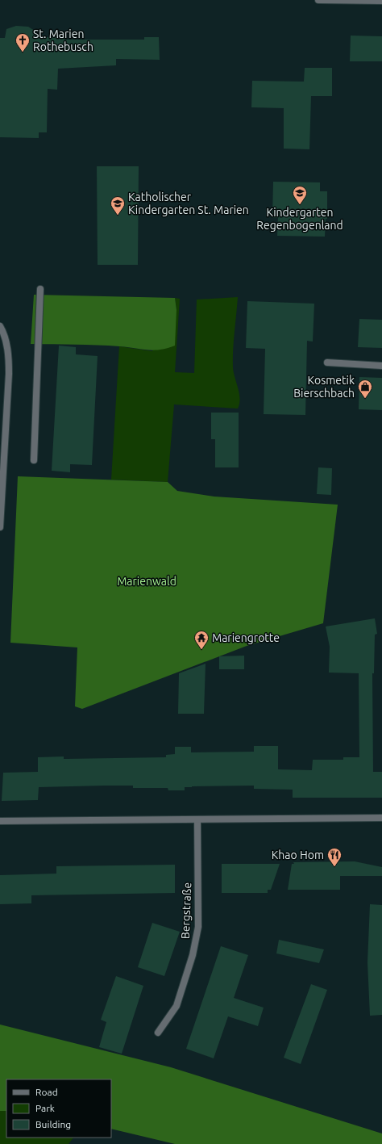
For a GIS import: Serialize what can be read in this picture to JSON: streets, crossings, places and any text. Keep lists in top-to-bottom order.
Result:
{
  "streets": {
    "street": ["Bergstraße"]
  },
  "parks": ["Marienwald"],
  "places": {
    "church": ["St. Marien Rothebusch"],
    "school or university": ["Kindergarten Regenbogenland", "Katholischer Kindergarten St. Marien"],
    "shop": ["Kosmetik Bierschbach"],
    "temple": ["Mariengrotte"],
    "restaurant": ["Khao Hom"]
  },
  "legend": ["Road", "Park", "Building"]
}
